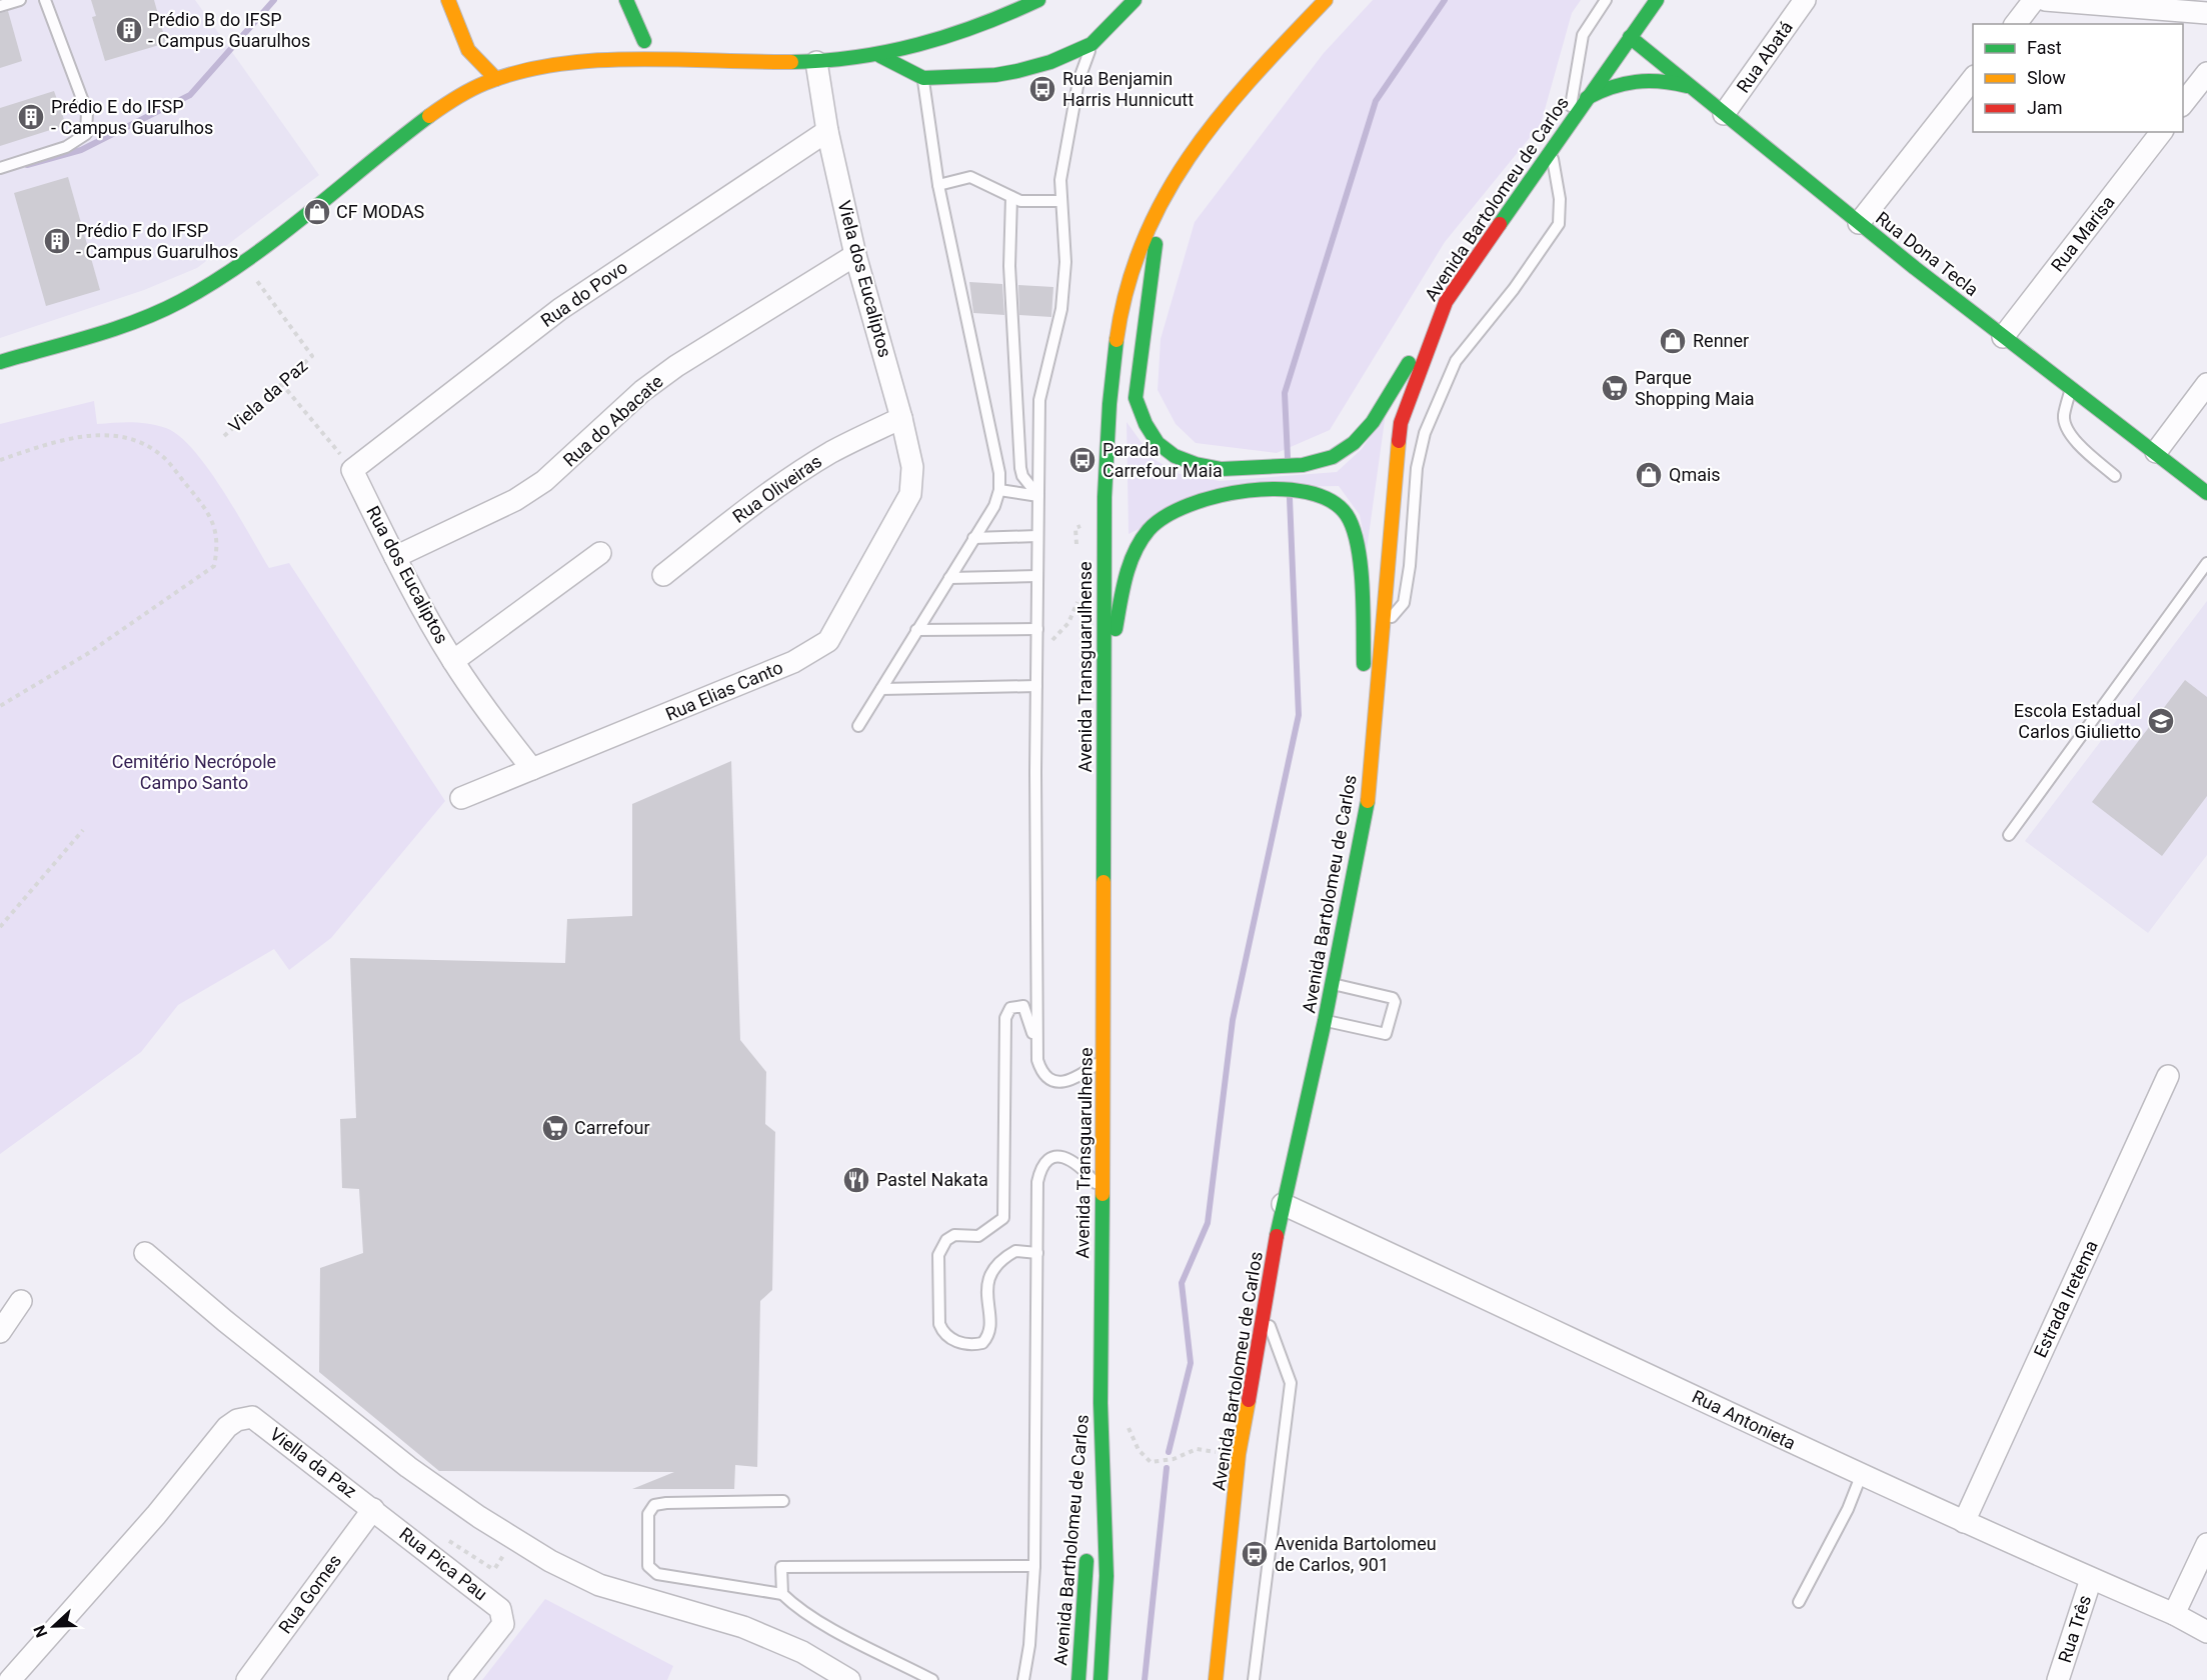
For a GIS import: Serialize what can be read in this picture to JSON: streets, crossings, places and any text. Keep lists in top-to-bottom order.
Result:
{
  "streets": {
    "main road": [
      "Avenida Bartolomeu de Carlos",
      "Rua Dona Tecla",
      "Avenida Transguarulhense",
      "Avenida Bartholomeu de Carlos"
    ],
    "street": [
      "Rua Abatá",
      "Rua Marisa",
      "Viela dos Eucaliptos",
      "Rua do Povo",
      "Rua do Abacate",
      "Rua Oliveiras",
      "Rua dos Eucaliptos",
      "Rua Elias Canto",
      "Estrada Iretema",
      "Rua Antonieta",
      "Viella da Paz",
      "Rua Pica Pau",
      "Rua Gomes",
      "Rua Três"
    ],
    "path": ["Viela da Paz"]
  },
  "crossings": [
    ["Rua Abatá", "Rua Dona Tecla"],
    ["Avenida Bartolomeu de Carlos", "Rua Dona Tecla"],
    ["Avenida Bartolomeu de Carlos", "Rua Antonieta"],
    ["Rua Marisa", "Rua Dona Tecla"],
    ["Viela dos Eucaliptos", "Rua do Povo"],
    ["Viela dos Eucaliptos", "Rua do Abacate"],
    ["Viela dos Eucaliptos", "Rua Oliveiras"],
    ["Viela dos Eucaliptos", "Rua Elias Canto"],
    ["Rua do Povo", "Rua dos Eucaliptos"],
    ["Rua do Abacate", "Rua dos Eucaliptos"],
    ["Rua dos Eucaliptos", "Rua Elias Canto"],
    ["Avenida Transguarulhense", "Avenida Bartholomeu de Carlos"],
    ["Estrada Iretema", "Rua Antonieta"],
    ["Rua Antonieta", "Rua Três"],
    ["Viella da Paz", "Rua Pica Pau"],
    ["Viella da Paz", "Rua Gomes"],
    ["Rua Pica Pau", "Rua Gomes"]
  ],
  "parks": ["Cemitério Necrópole Campo Santo"],
  "places": {
    "building": ["Prédio B do IFSP - Campus Guarulhos", "Prédio E do IFSP - Campus Guarulhos", "Prédio F do IFSP - Campus Guarulhos"],
    "bus stop": ["Rua Benjamin Harris Hunnicutt", "Parada Carrefour Maia", "Avenida Bartolomeu de Carlos, 901"],
    "shop": ["CF MODAS", "Renner", "Qmais"],
    "supermarket": ["Parque Shopping Maia", "Carrefour"],
    "school or university": ["Escola Estadual Carlos Giulietto"],
    "restaurant": ["Pastel Nakata"]
  },
  "legend": ["Fast", "Slow", "Jam"],
  "north": "left"
}
